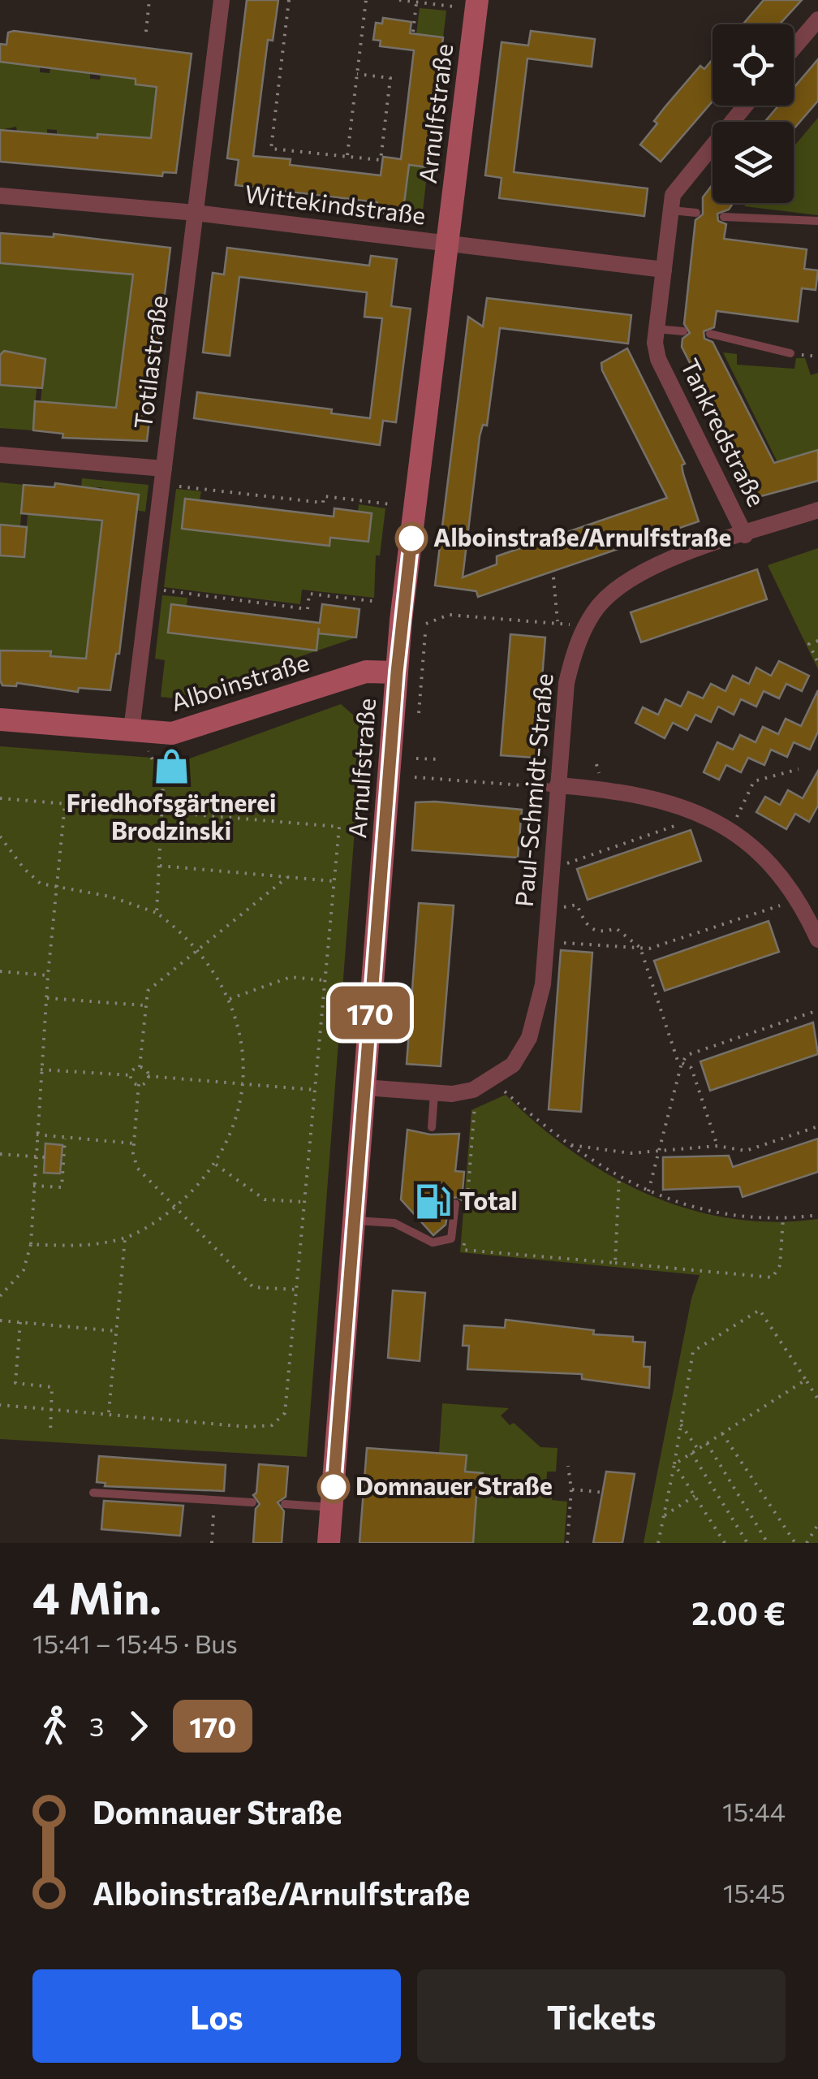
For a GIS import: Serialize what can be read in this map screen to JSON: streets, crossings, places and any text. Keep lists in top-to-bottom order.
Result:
{
  "streets": {
    "main road": ["Arnulfstraße", "Alboinstraße"],
    "street": [
      "Wittekindstraße",
      "Totilastraße",
      "Tankredstraße",
      "Paul-Schmidt-Straße"
    ]
  },
  "crossings": [
    ["Arnulfstraße", "Wittekindstraße"],
    ["Arnulfstraße", "Alboinstraße"],
    ["Arnulfstraße", "Paul-Schmidt-Straße"],
    ["Wittekindstraße", "Totilastraße"],
    ["Wittekindstraße", "Tankredstraße"],
    ["Totilastraße", "Alboinstraße"],
    ["Tankredstraße", "Paul-Schmidt-Straße"]
  ],
  "places": {
    "other": ["Alboinstraße/Arnulfstraße", "Domnauer Straße"],
    "shop": ["Friedhofsgärtnerei Brodzinski"],
    "fuel station": ["Total"]
  },
  "lines": ["bus line 170"],
  "page": {
    "on_map": "170",
    "heading": ["4 Min.", "15:41 – 15:45 · Bus", "2.00 €"],
    "legs": ["3", "170"],
    "list": [
      {
        "name": "Domnauer Straße",
        "value": "15:44"
      },
      {
        "name": "Alboinstraße/Arnulfstraße",
        "value": "15:45"
      }
    ],
    "buttons": ["Los", "Tickets"]
  }
}
